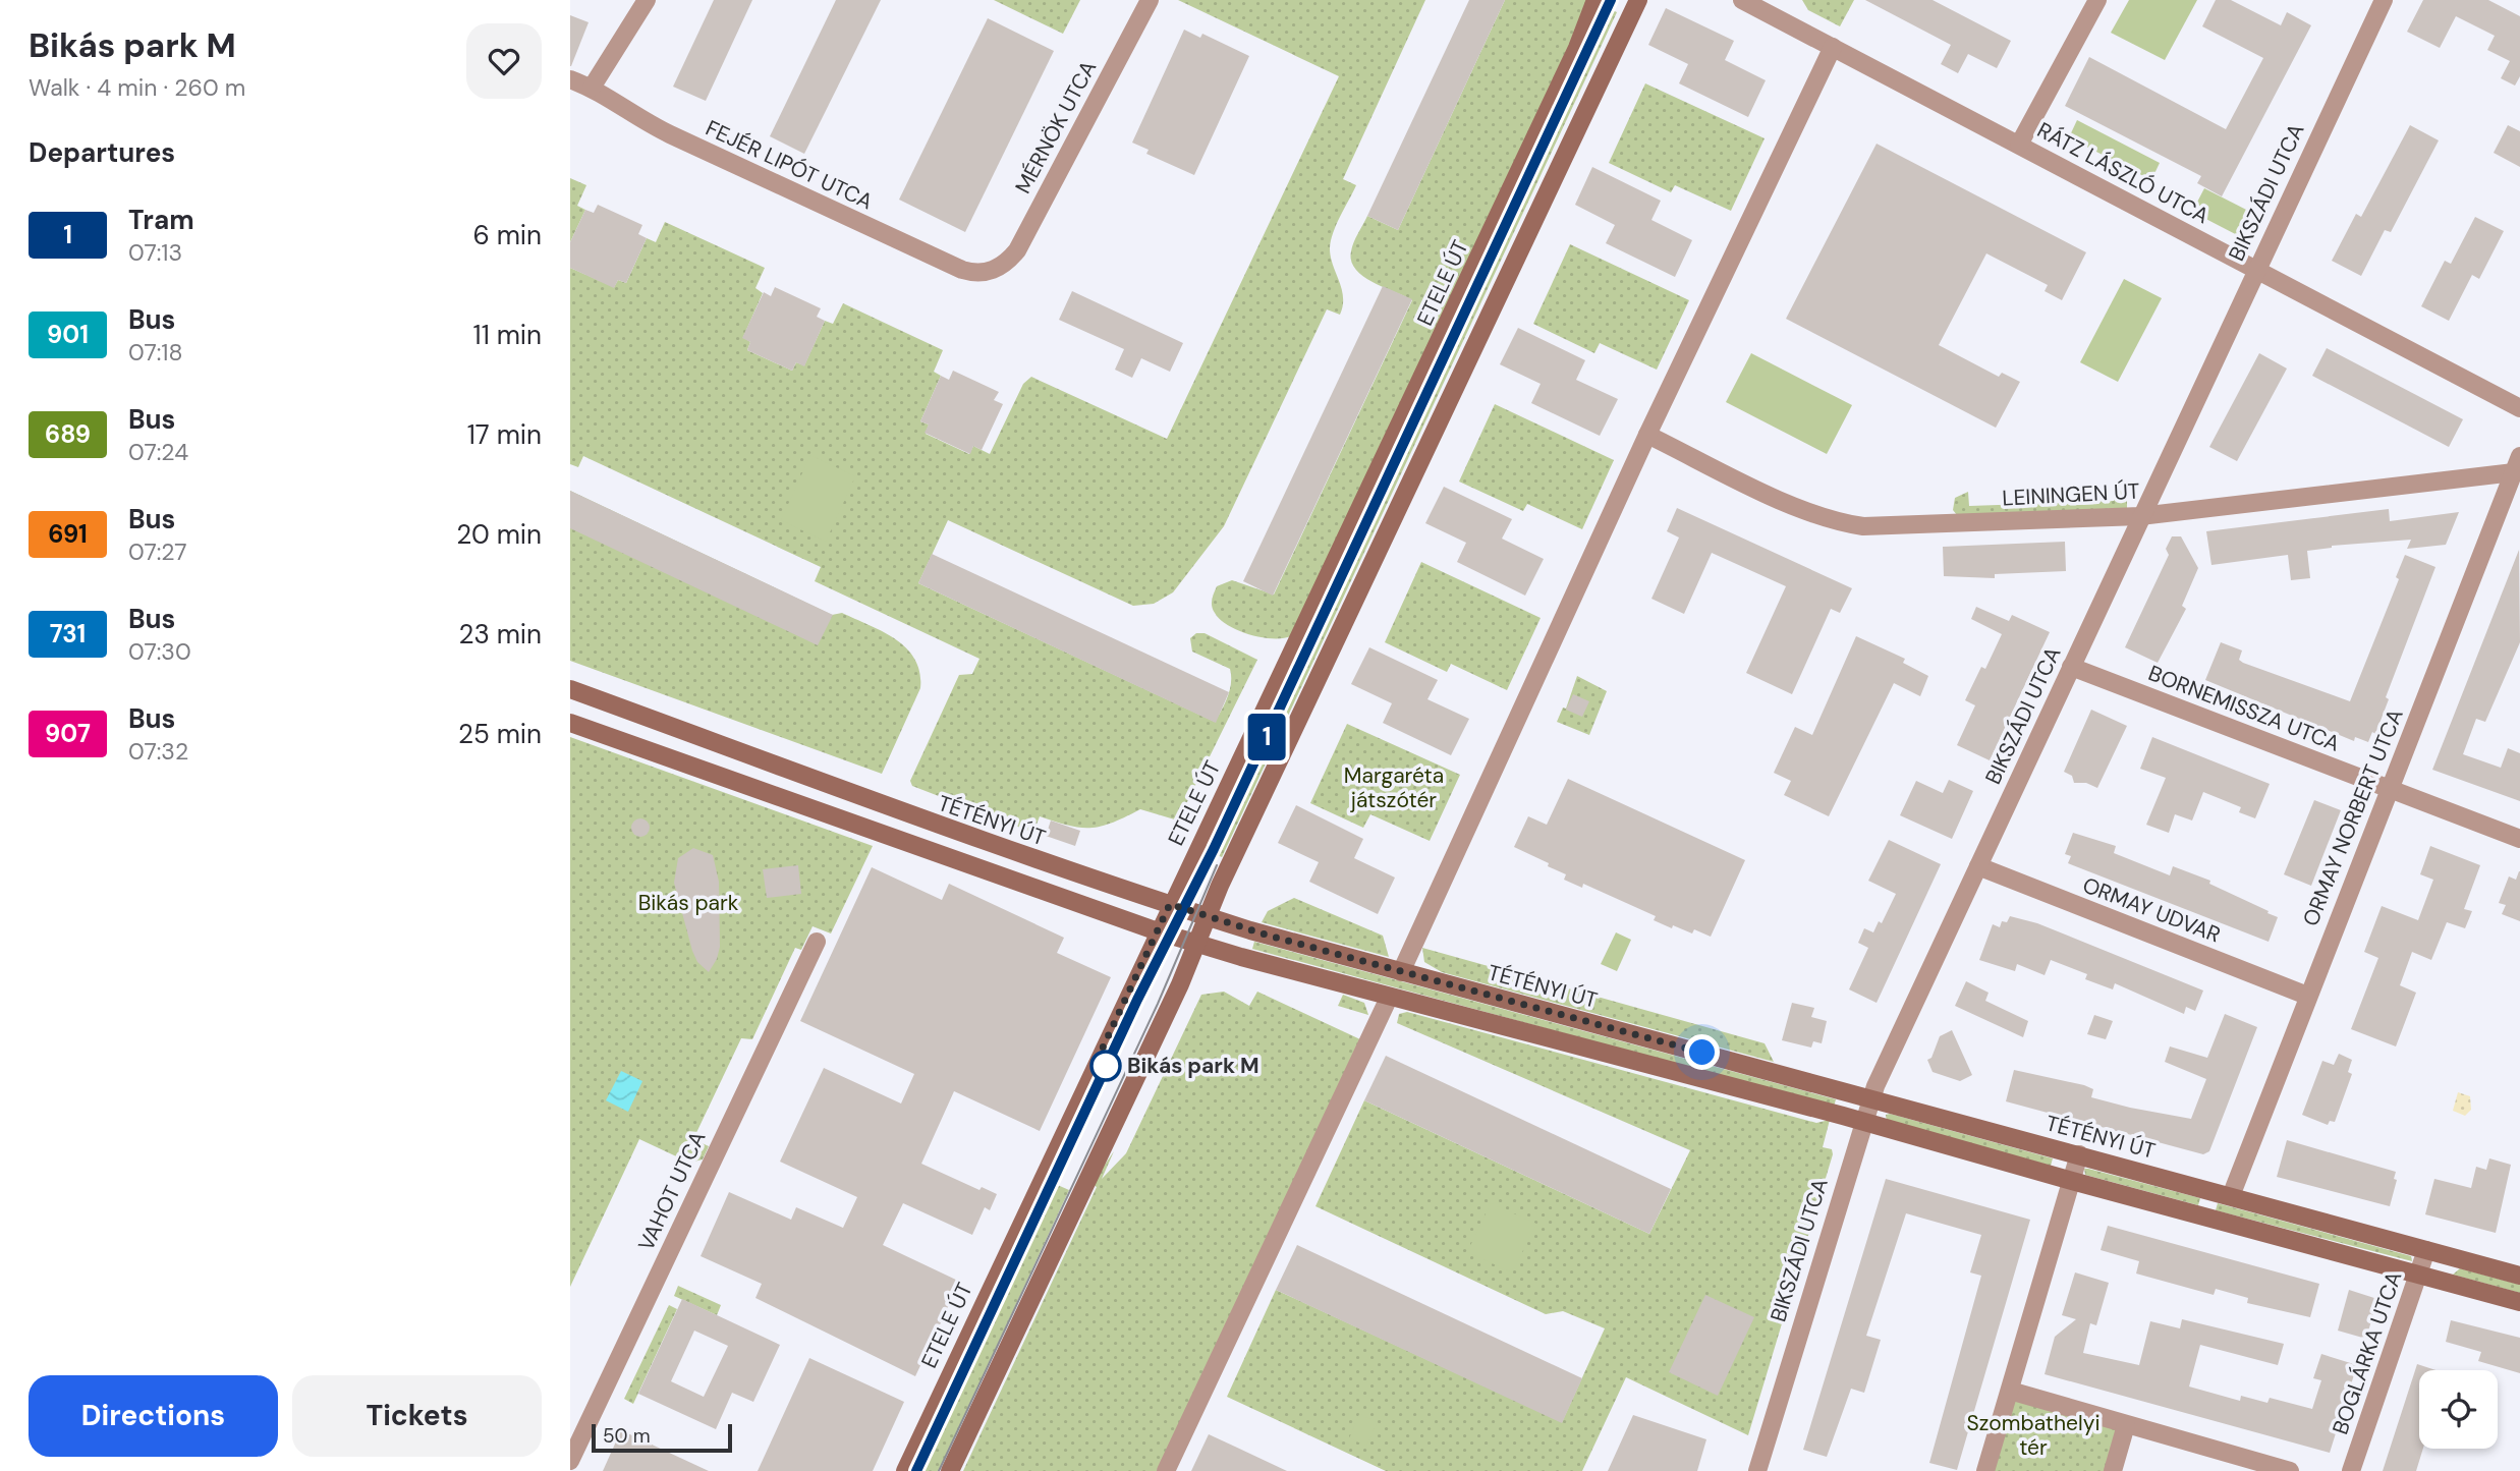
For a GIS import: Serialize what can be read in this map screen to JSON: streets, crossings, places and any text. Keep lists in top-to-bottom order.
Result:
{
  "streets": {
    "main road": ["ETELE ÚT", "TÉTÉNYI ÚT"],
    "street": [
      "MÉRNÖK UTCA",
      "FEJÉR LIPÓT UTCA",
      "RÁTZ LÁSZLÓ UTCA",
      "BIKSZÁDI UTCA",
      "LEININGEN ÚT",
      "BORNEMISSZA UTCA",
      "ORMAY NORBERT UTCA",
      "ORMAY UDVAR",
      "VAHOT UTCA",
      "BOGLÁRKA UTCA"
    ]
  },
  "crossings": [
    ["MÉRNÖK UTCA", "FEJÉR LIPÓT UTCA"],
    ["RÁTZ LÁSZLÓ UTCA", "BIKSZÁDI UTCA"],
    ["BIKSZÁDI UTCA", "LEININGEN ÚT"],
    ["BIKSZÁDI UTCA", "BORNEMISSZA UTCA"],
    ["BIKSZÁDI UTCA", "TÉTÉNYI ÚT"],
    ["BIKSZÁDI UTCA", "ORMAY UDVAR"],
    ["ETELE ÚT", "TÉTÉNYI ÚT"],
    ["LEININGEN ÚT", "ORMAY NORBERT UTCA"],
    ["BORNEMISSZA UTCA", "ORMAY NORBERT UTCA"],
    ["ORMAY NORBERT UTCA", "TÉTÉNYI ÚT"],
    ["ORMAY NORBERT UTCA", "ORMAY UDVAR"],
    ["TÉTÉNYI ÚT", "BOGLÁRKA UTCA"]
  ],
  "parks": ["Margaréta játszótér", "Bikás park", "Szombathelyi tér"],
  "places": ["Bikás park M"],
  "lines": ["tram line 1"],
  "scale_bar": "50 m",
  "page": {
    "heading": [
      ["Bikás park M", "Walk · 4 min · 260 m"],
      "Departures"
    ],
    "on_map": "1",
    "list": [
      {
        "mark": "1",
        "name": "Tram",
        "note": "07:13",
        "value": "6 min"
      },
      {
        "mark": "901",
        "name": "Bus",
        "note": "07:18",
        "value": "11 min"
      },
      {
        "mark": "689",
        "name": "Bus",
        "note": "07:24",
        "value": "17 min"
      },
      {
        "mark": "691",
        "name": "Bus",
        "note": "07:27",
        "value": "20 min"
      },
      {
        "mark": "731",
        "name": "Bus",
        "note": "07:30",
        "value": "23 min"
      },
      {
        "mark": "907",
        "name": "Bus",
        "note": "07:32",
        "value": "25 min"
      }
    ],
    "buttons": ["Directions", "Tickets"],
    "scale": "50 m"
  }
}
